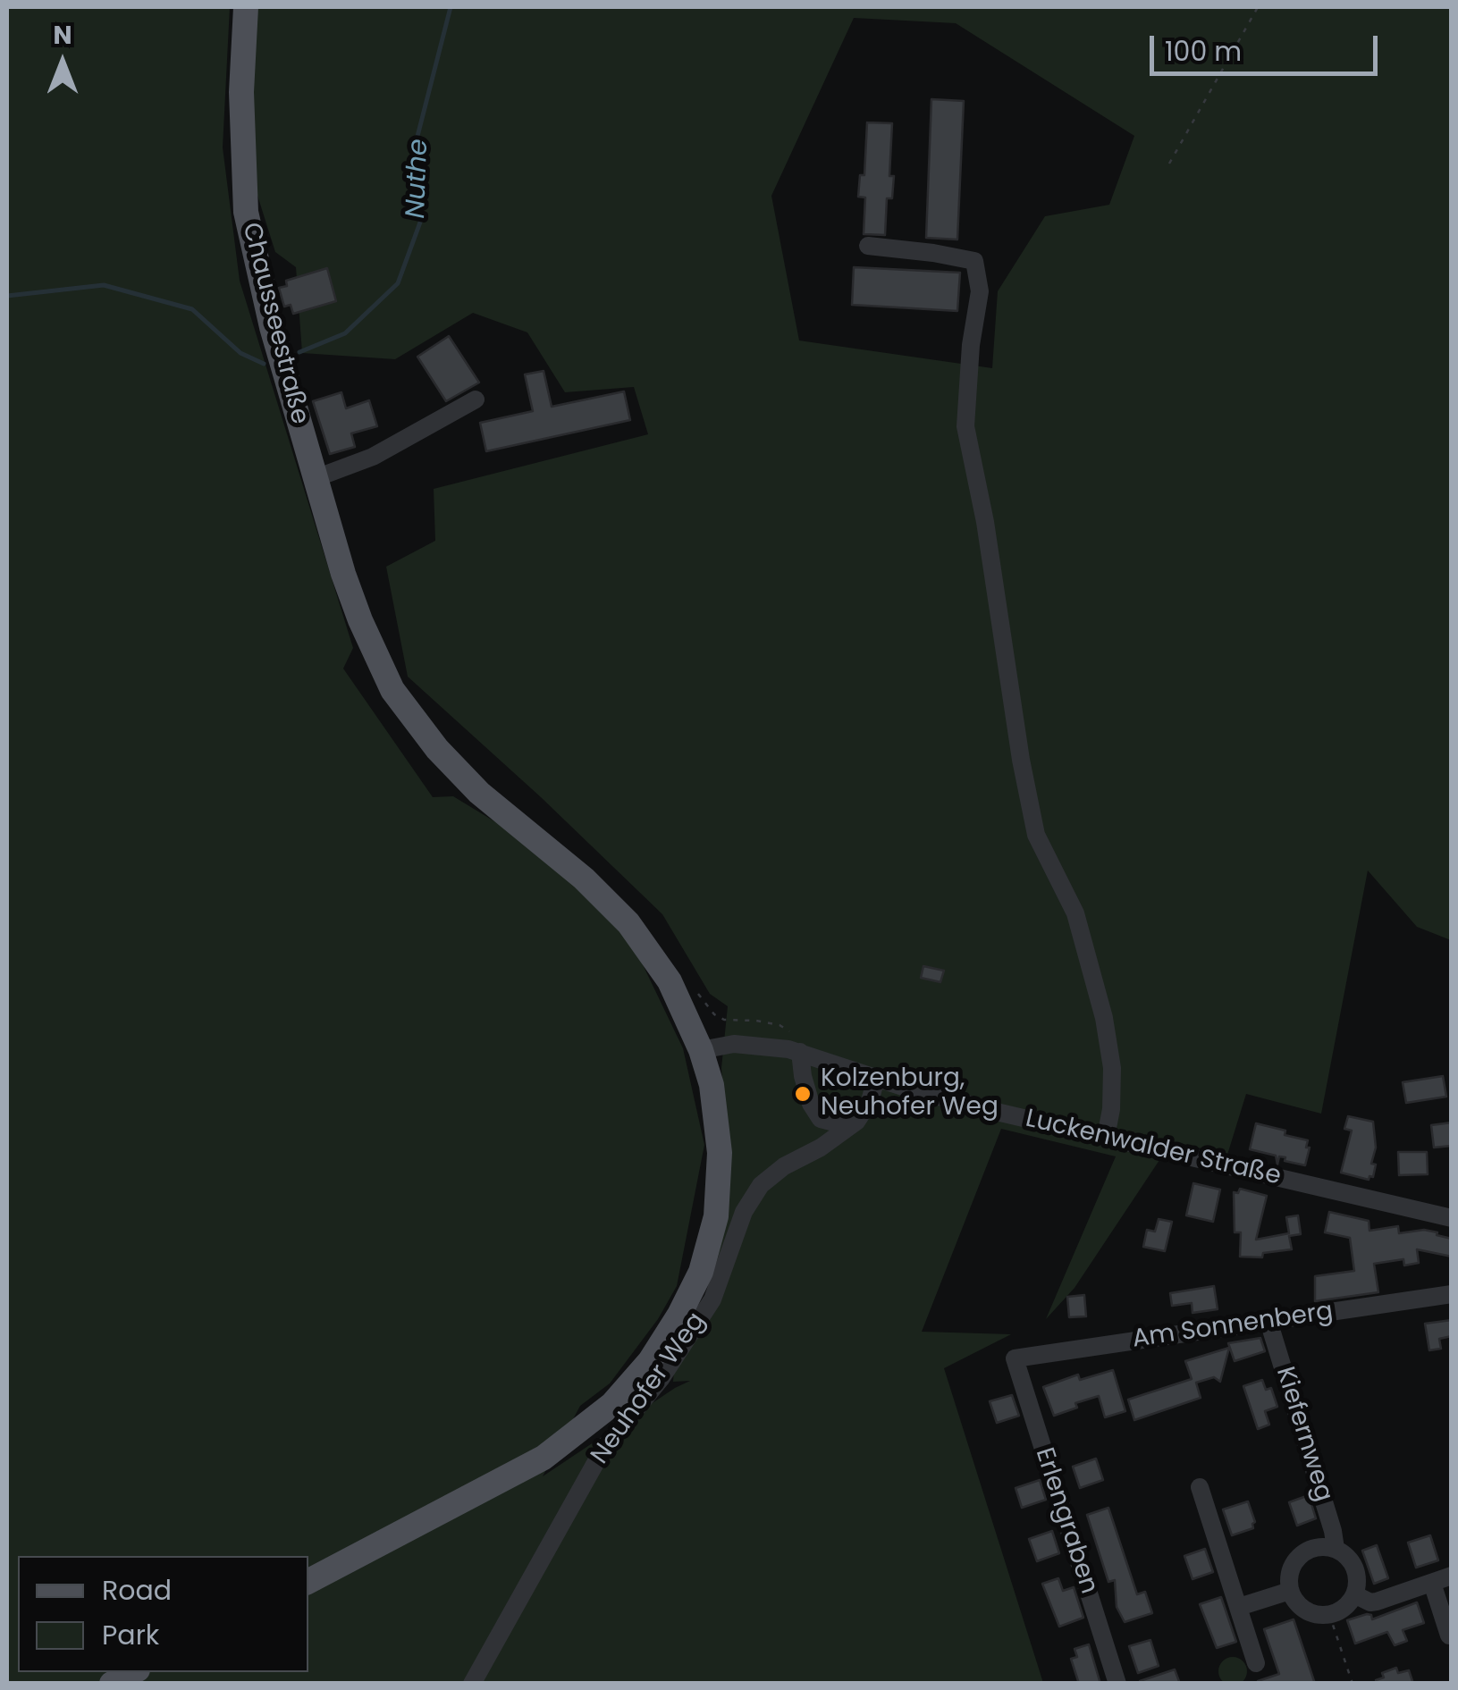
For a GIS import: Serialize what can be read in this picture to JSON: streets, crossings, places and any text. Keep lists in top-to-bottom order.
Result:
{
  "streets": {
    "main road": ["Chausseestraße"],
    "street": [
      "Luckenwalder Straße",
      "Am Sonnenberg",
      "Neuhofer Weg",
      "Kiefernweg",
      "Erlengraben"
    ]
  },
  "crossings": [
    ["Chausseestraße", "Luckenwalder Straße"],
    ["Luckenwalder Straße", "Neuhofer Weg"],
    ["Am Sonnenberg", "Kiefernweg"],
    ["Am Sonnenberg", "Erlengraben"]
  ],
  "water": ["Nuthe"],
  "places": ["Kolzenburg, Neuhofer Weg"],
  "legend": ["Road", "Park"],
  "scale_bar": "100 m",
  "north": "top"
}
